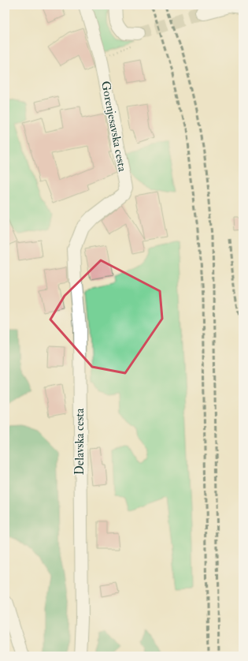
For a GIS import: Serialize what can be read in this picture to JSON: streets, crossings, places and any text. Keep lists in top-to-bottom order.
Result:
{
  "streets": {
    "street": ["Gorenjesavska cesta", "Delavska cesta"]
  },
  "crossings": [
    ["Gorenjesavska cesta", "Delavska cesta"]
  ]
}
